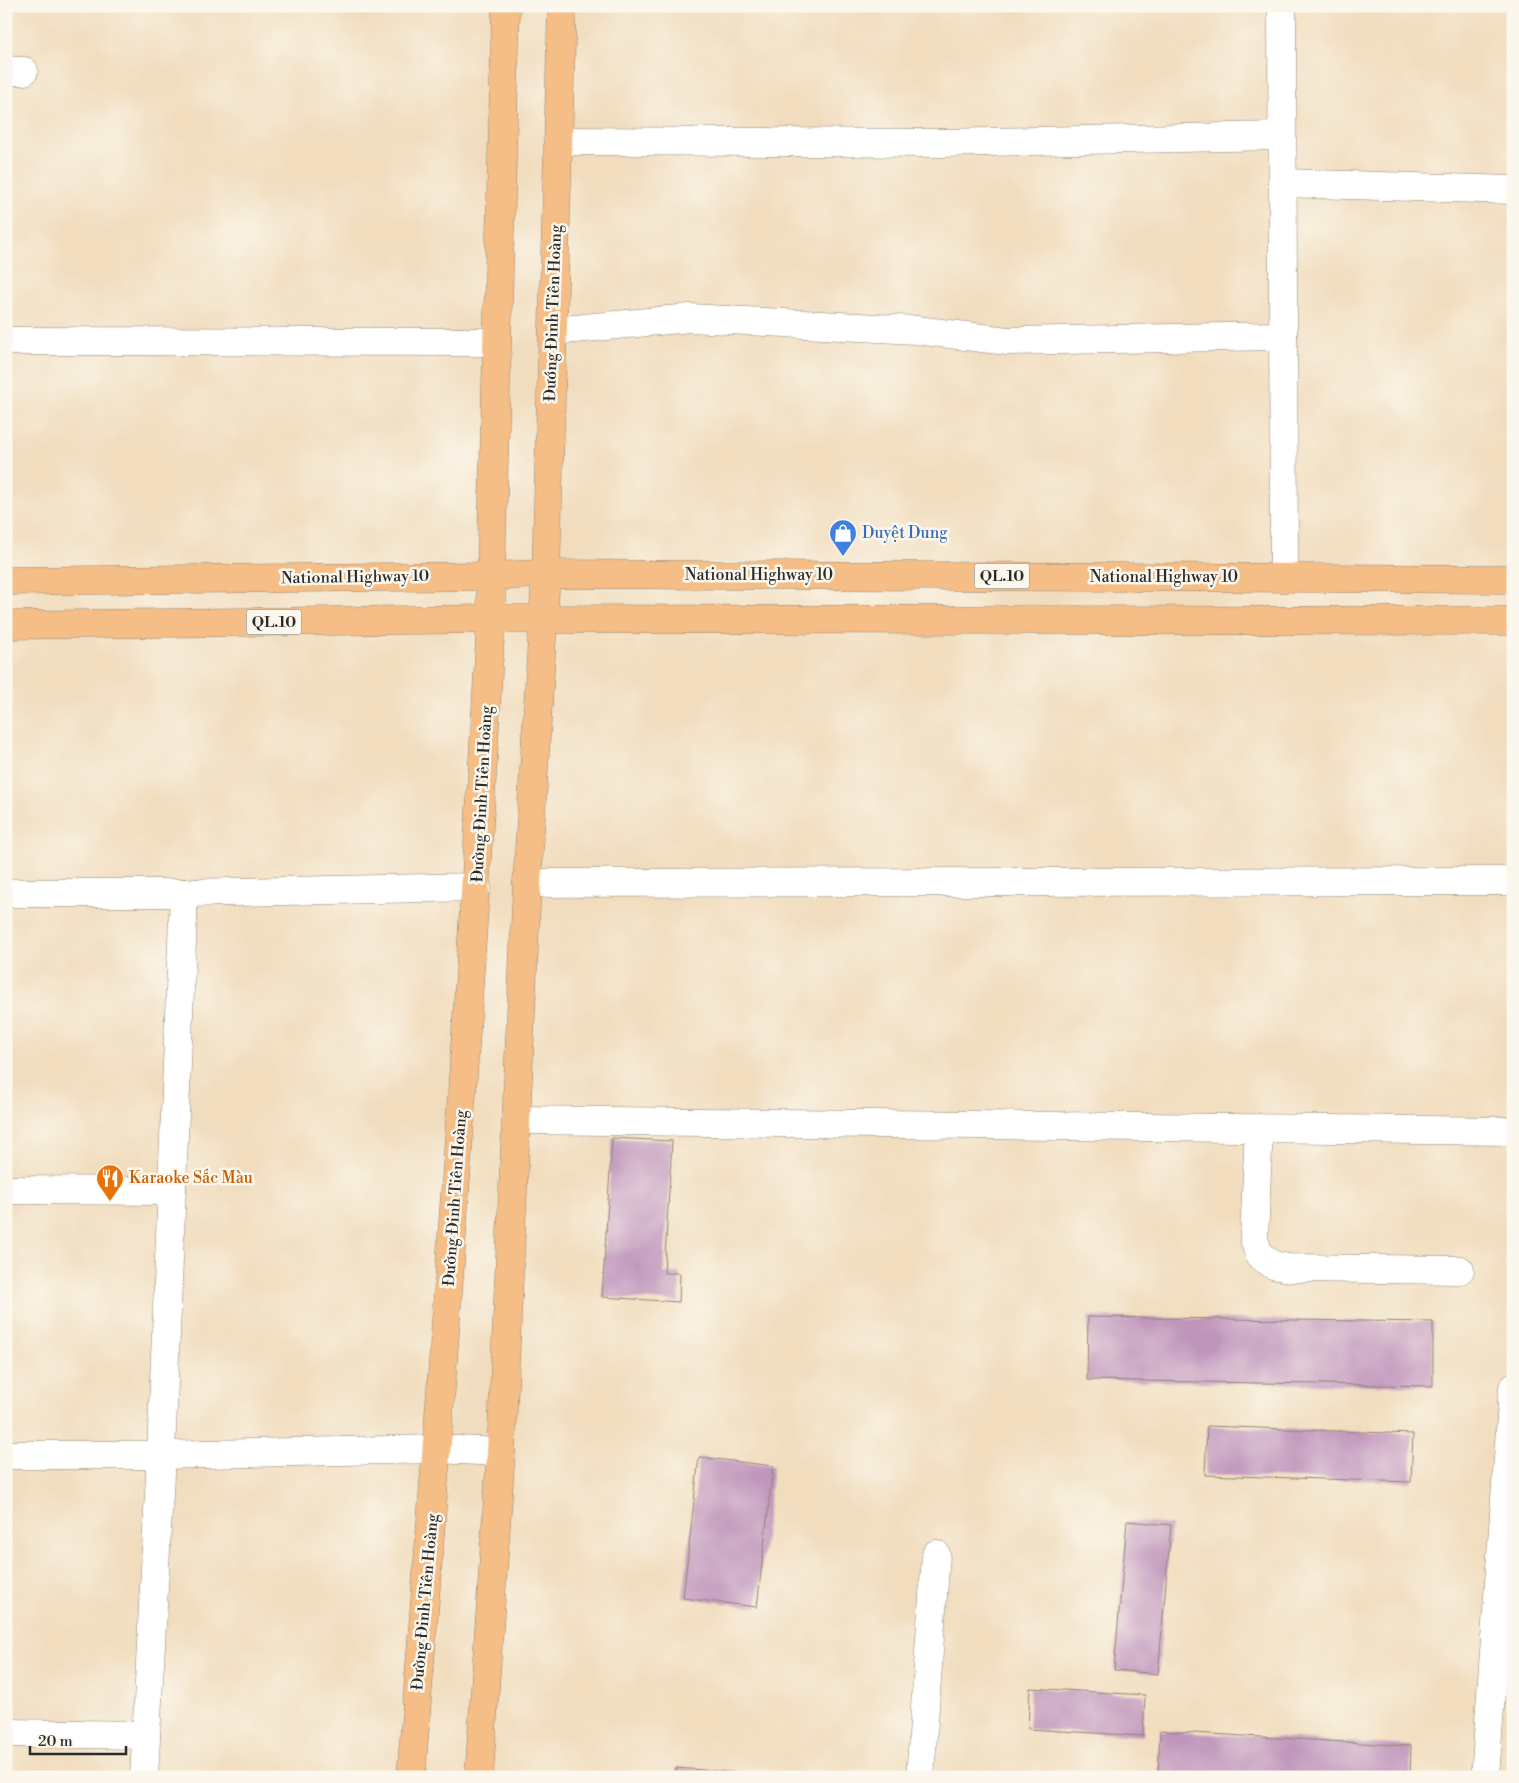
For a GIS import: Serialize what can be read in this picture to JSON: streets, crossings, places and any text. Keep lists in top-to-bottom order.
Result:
{
  "streets": {
    "main road": [
      "Đướng Đinh Tiên Hoàng",
      "National Highway 10",
      "QL.10",
      "Đường Đinh Tiên Hoàng"
    ]
  },
  "crossings": [
    ["Đướng Đinh Tiên Hoàng", "National Highway 10"],
    ["Đướng Đinh Tiên Hoàng", "QL.10"],
    ["QL.10", "Đường Đinh Tiên Hoàng"]
  ],
  "places": {
    "shop": ["Duyệt Dung"],
    "restaurant": ["Karaoke Sắc Màu"]
  },
  "scale_bar": "20 m"
}
